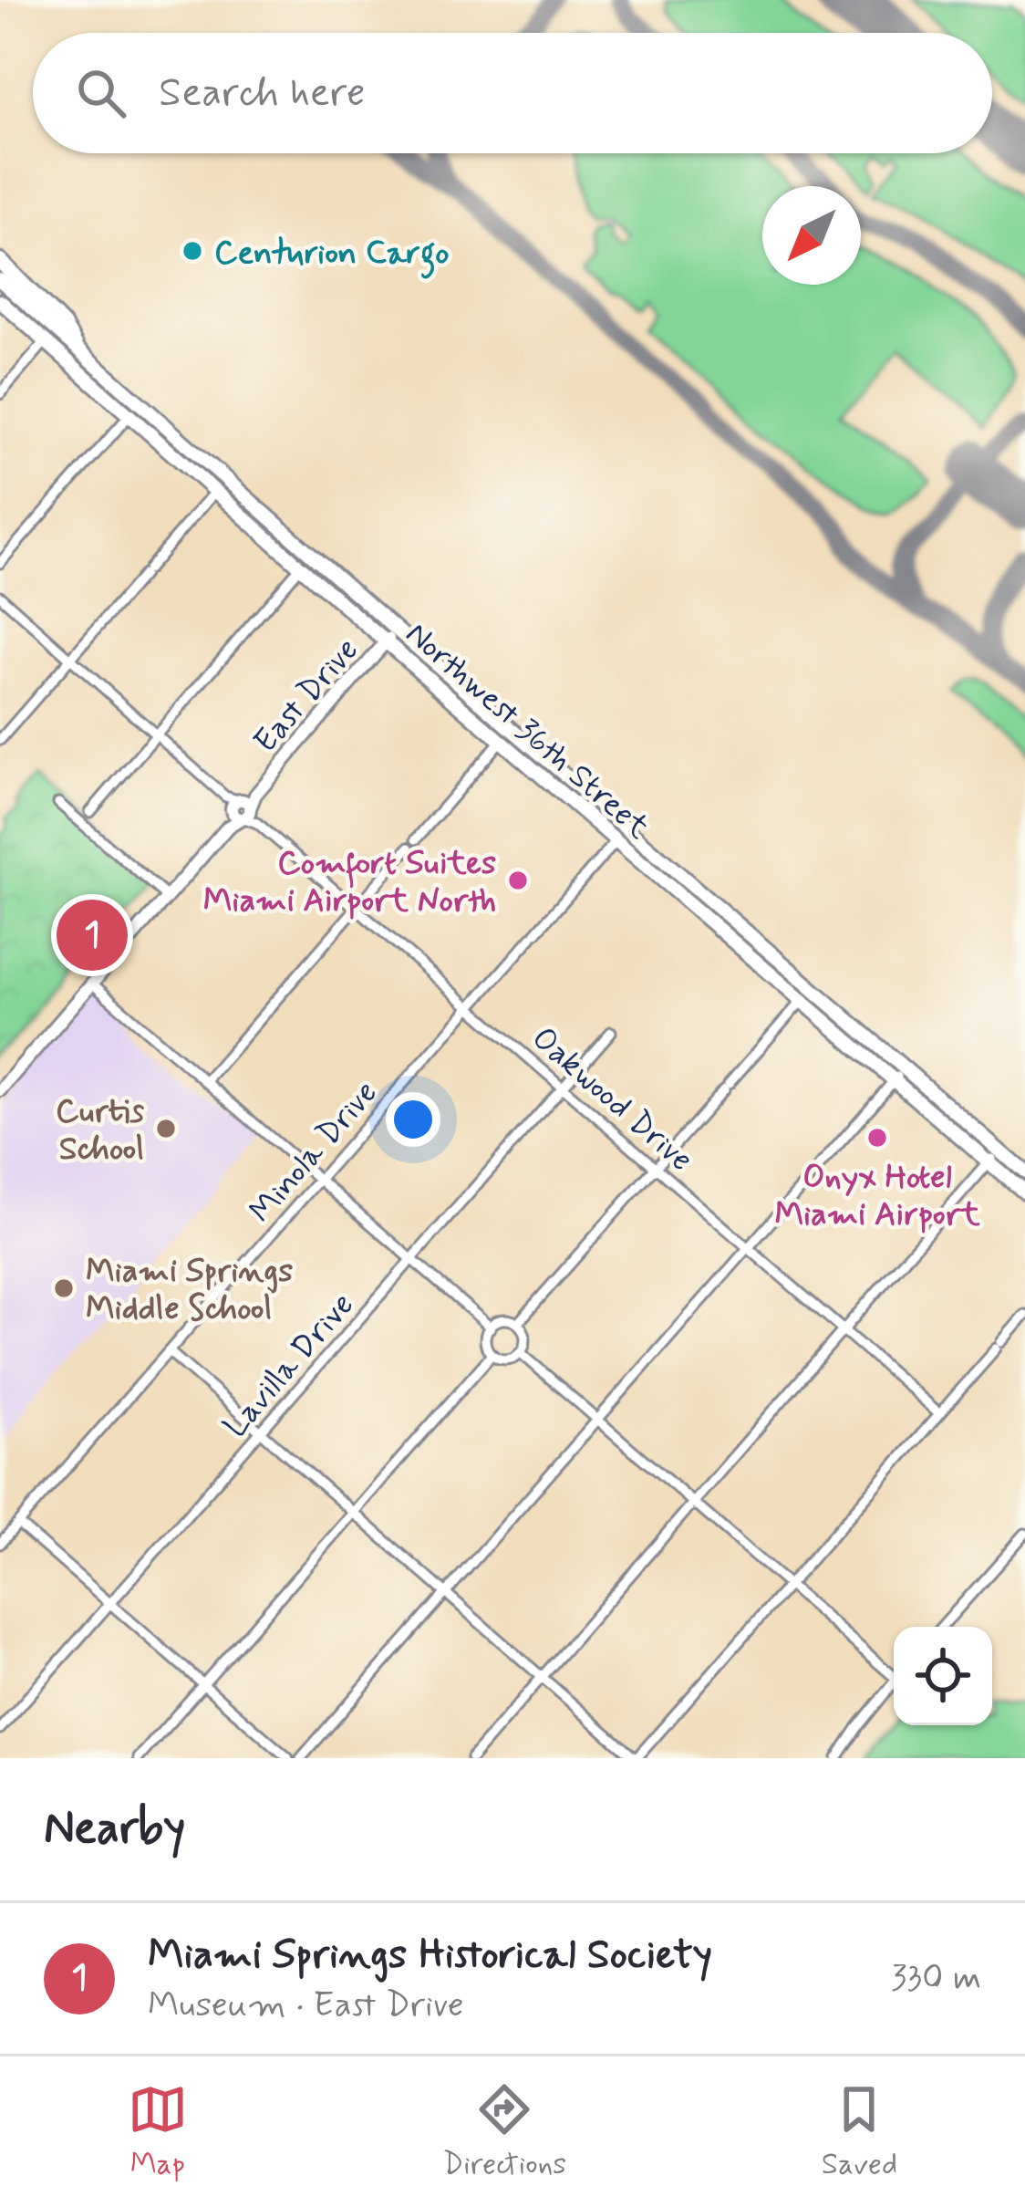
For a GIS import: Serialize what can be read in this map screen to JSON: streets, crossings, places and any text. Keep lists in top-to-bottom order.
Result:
{
  "streets": {
    "main road": ["Northwest 36th Street"],
    "street": [
      "East Drive",
      "Oakwood Drive",
      "Minola Drive",
      "Lavilla Drive"
    ]
  },
  "crossings": [
    ["East Drive", "Northwest 36th Street"],
    ["East Drive", "Oakwood Drive"],
    ["Northwest 36th Street", "Minola Drive"],
    ["Oakwood Drive", "Minola Drive"],
    ["Oakwood Drive", "Lavilla Drive"]
  ],
  "places": [
    "Centurion Cargo",
    "Comfort Suites Miami Airport North",
    "Curtis School",
    "Onyx Hotel Miami Airport",
    "Miami Springs Middle School"
  ],
  "north": "bottom left",
  "page": {
    "search": "Search here",
    "pins": "1",
    "heading": "Nearby",
    "list": [
      {
        "mark": "1",
        "name": "Miami Springs Historical Society",
        "note": "Museum · East Drive",
        "value": "330 m"
      }
    ],
    "nav": ["Map", "Directions", "Saved"]
  }
}
